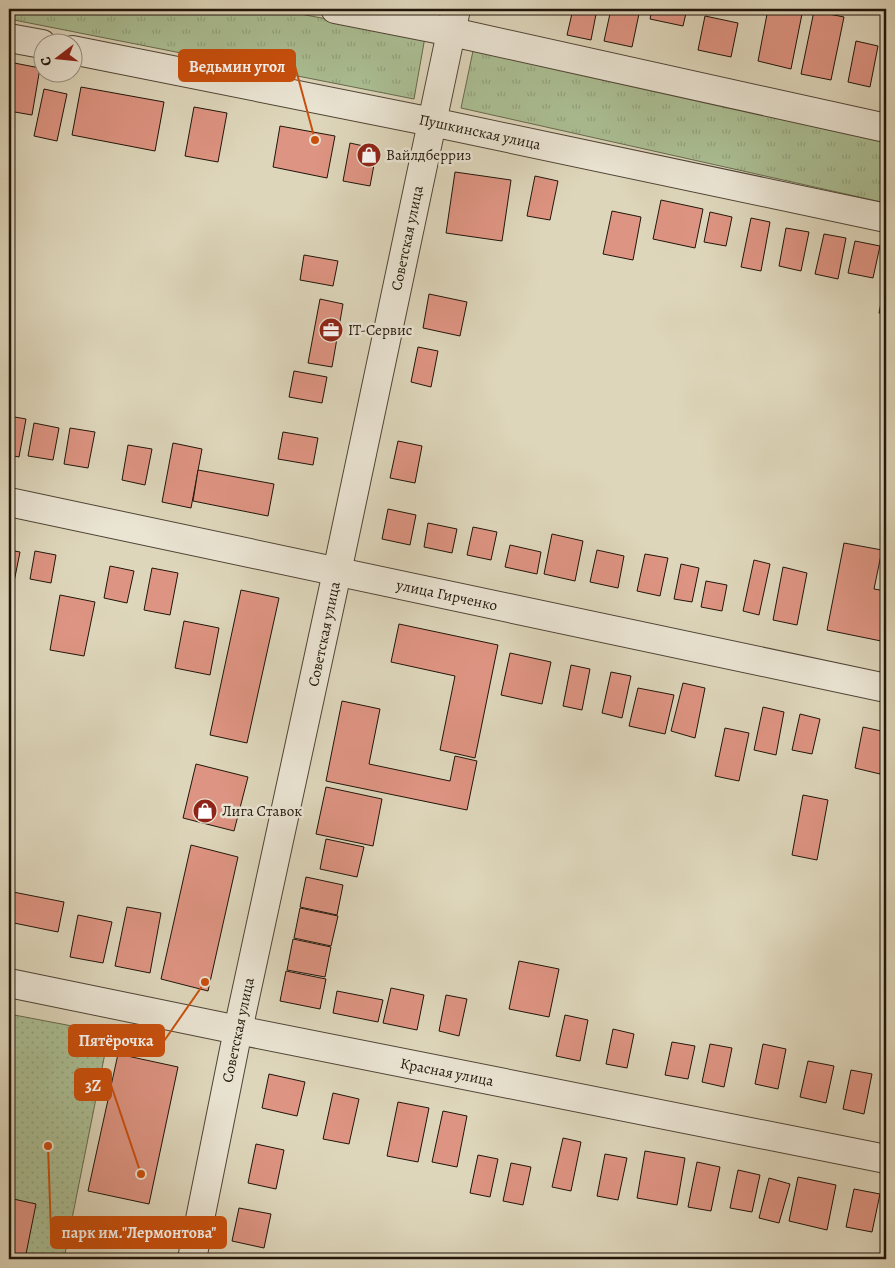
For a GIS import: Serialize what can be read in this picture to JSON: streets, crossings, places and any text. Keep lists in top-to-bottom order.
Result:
{
  "streets": {
    "street": [
      "Пушкинская улица",
      "Советская улица",
      "улица Гирченко",
      "Красная улица"
    ]
  },
  "crossings": [
    ["Пушкинская улица", "Советская улица"],
    ["Советская улица", "улица Гирченко"],
    ["Советская улица", "Красная улица"]
  ],
  "places": {
    "other": [
      "Ведьмин угол",
      "Пятёрочка",
      "парк им.\"Лермонтова\"",
      "3Z"
    ],
    "shop": ["Вайлдберриз", "Лига Ставок"],
    "office": ["IT-Сервис"]
  },
  "north": "left"
}
